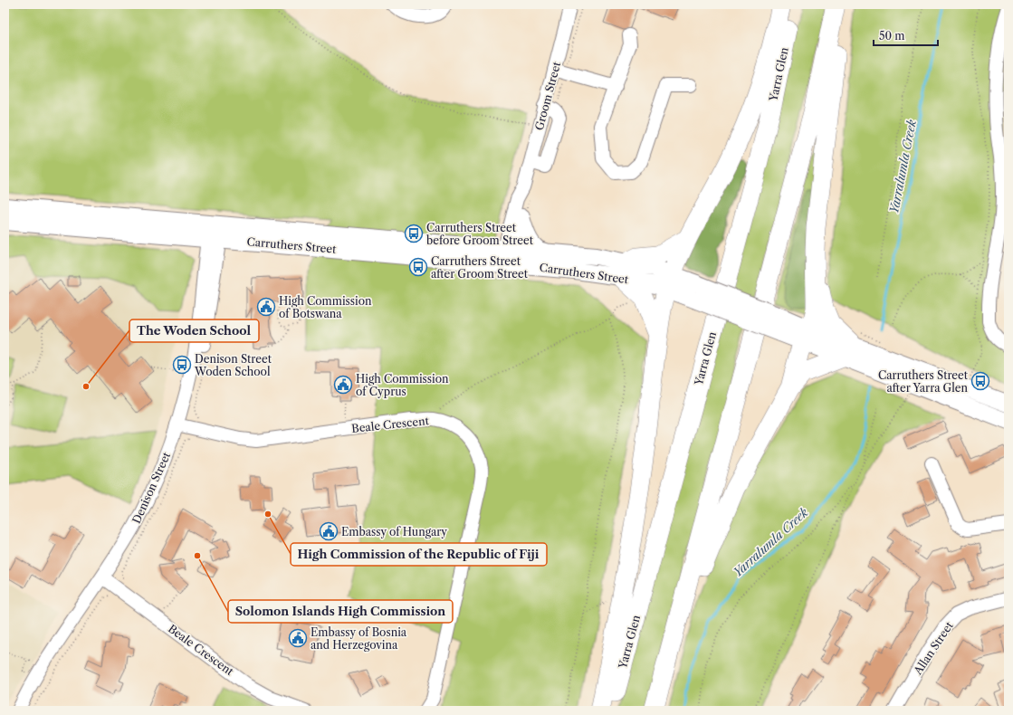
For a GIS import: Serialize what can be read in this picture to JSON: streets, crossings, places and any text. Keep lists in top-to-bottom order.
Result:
{
  "streets": {
    "highway": ["Yarra Glen"],
    "main road": ["Carruthers Street"],
    "street": [
      "Groom Street",
      "Beale Crescent",
      "Denison Street",
      "Allan Street"
    ]
  },
  "crossings": [
    ["Groom Street", "Carruthers Street"],
    ["Carruthers Street", "Denison Street"],
    ["Beale Crescent", "Denison Street"]
  ],
  "water": ["Yarralumla Creek"],
  "places": {
    "bus stop": [
      "Carruthers Street before Groom Street",
      "Carruthers Street after Groom Street",
      "Denison Street Woden School",
      "Carruthers Street after Yarra Glen"
    ],
    "public building": [
      "High Commission of Botswana",
      "High Commission of Cyprus",
      "Embassy of Hungary",
      "Embassy of Bosnia and Herzegovina"
    ],
    "other": ["The Woden School", "High Commission of the Republic of Fiji", "Solomon Islands High Commission"]
  },
  "scale_bar": "50 m"
}
